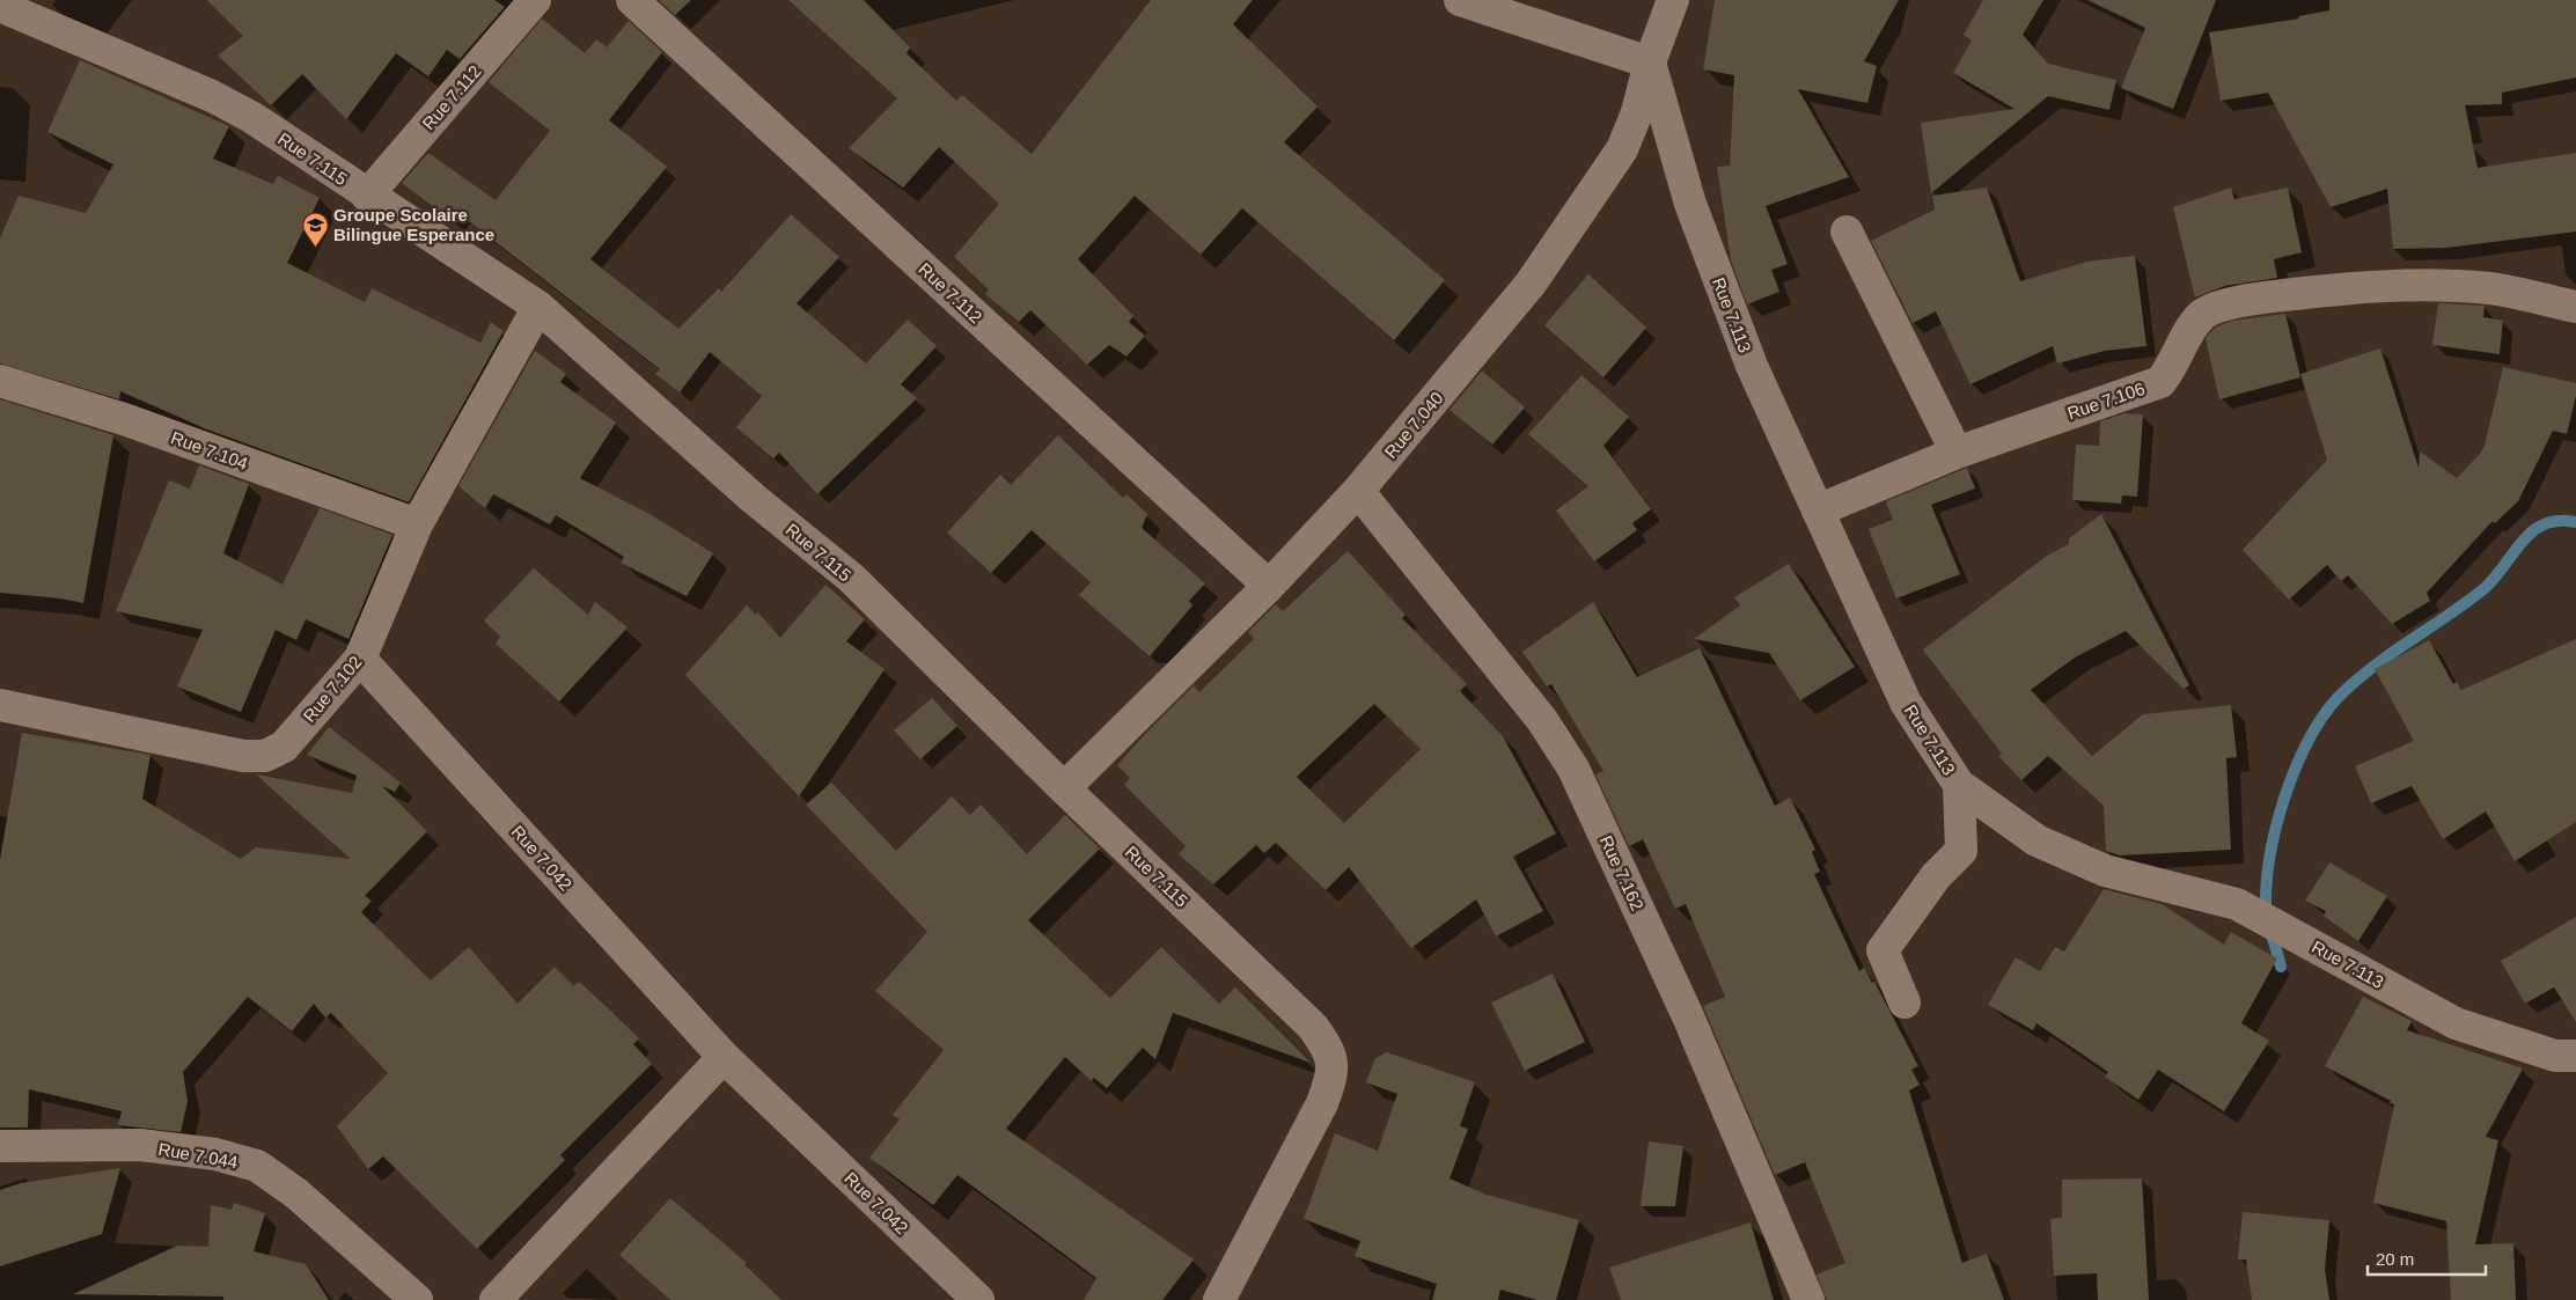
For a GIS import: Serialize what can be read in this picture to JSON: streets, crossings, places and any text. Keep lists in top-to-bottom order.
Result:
{
  "streets": {
    "street": [
      "Rue 7.112",
      "Rue 7.115",
      "Rue 7.113",
      "Rue 7.106",
      "Rue 7.040",
      "Rue 7.104",
      "Rue 7.102",
      "Rue 7.042",
      "Rue 7.162",
      "Rue 7.044"
    ]
  },
  "crossings": [
    ["Rue 7.112", "Rue 7.115"],
    ["Rue 7.112", "Rue 7.040"],
    ["Rue 7.115", "Rue 7.040"],
    ["Rue 7.115", "Rue 7.102"],
    ["Rue 7.113", "Rue 7.106"],
    ["Rue 7.113", "Rue 7.040"],
    ["Rue 7.040", "Rue 7.162"],
    ["Rue 7.104", "Rue 7.102"],
    ["Rue 7.102", "Rue 7.042"]
  ],
  "places": {
    "school or university": ["Groupe Scolaire Bilingue Esperance"]
  },
  "scale_bar": "20 m"
}
